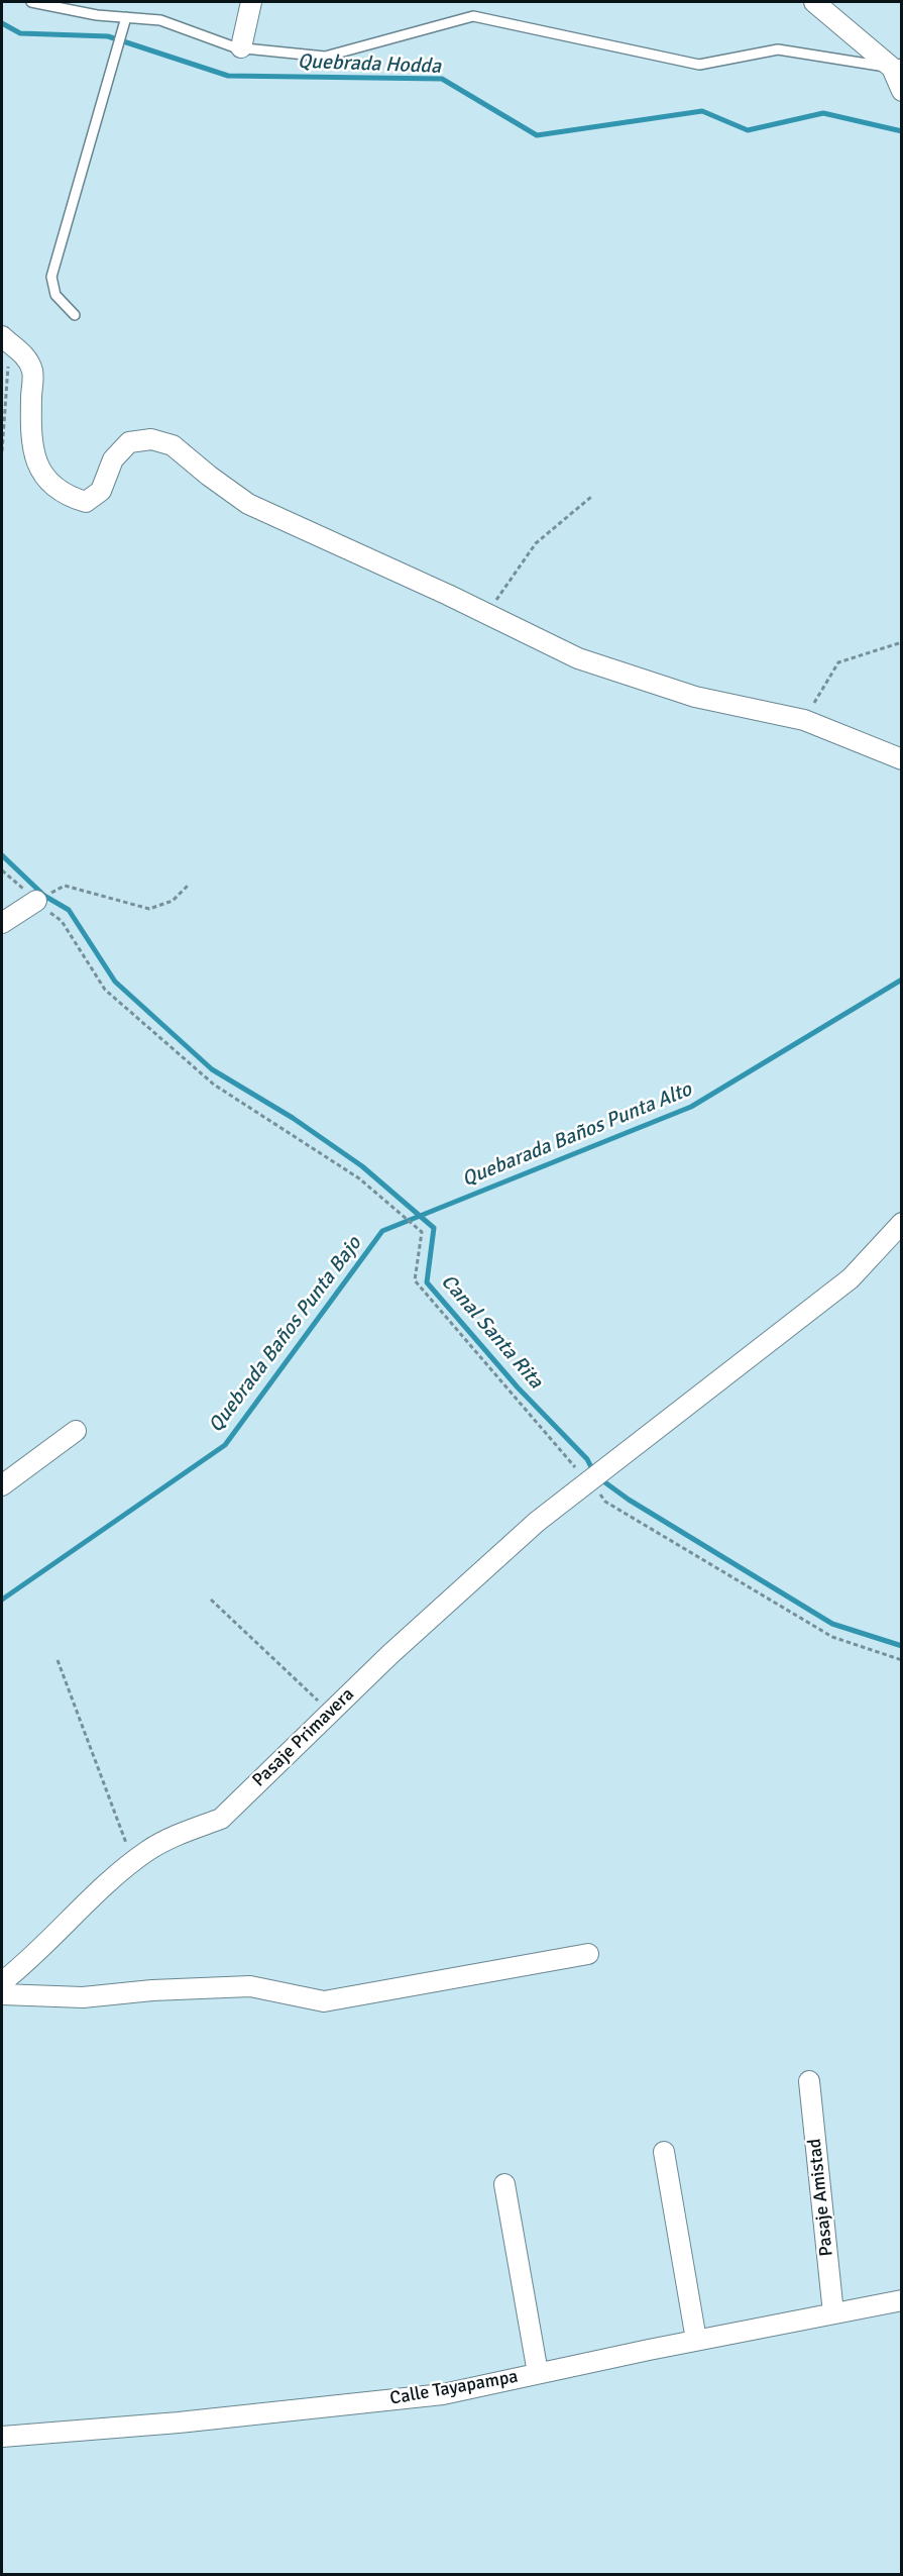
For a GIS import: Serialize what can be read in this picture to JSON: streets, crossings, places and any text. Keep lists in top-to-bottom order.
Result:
{
  "streets": {
    "street": ["Pasaje Primavera", "Pasaje Amistad", "Calle Tayapampa"]
  },
  "crossings": [
    ["Pasaje Amistad", "Calle Tayapampa"]
  ],
  "water": [
    "Quebrada Hodda",
    "Quebarada Baños Punta Alto",
    "Canal Santa Rita",
    "Quebrada Baños Punta Bajo"
  ]
}
